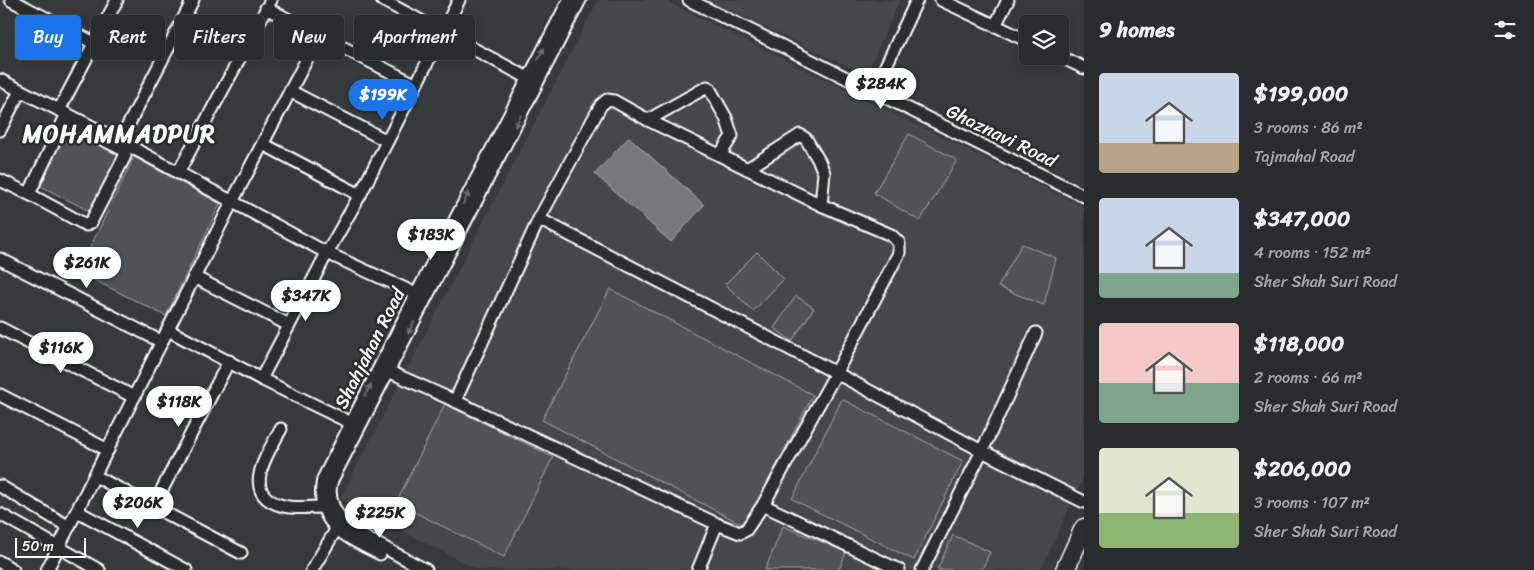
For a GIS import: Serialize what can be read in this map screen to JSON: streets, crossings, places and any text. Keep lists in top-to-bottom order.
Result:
{
  "streets": {
    "street": ["Ghaznavi Road", "Shahjahan Road"]
  },
  "districts": ["MOHAMMADPUR"],
  "scale_bar": "50 m",
  "page": {
    "heading": "9 homes",
    "chip": [
      "Buy",
      "Rent",
      "Filters",
      "New",
      "Apartment"
    ],
    "list": [
      {
        "name": "$199,000",
        "note": "3 rooms · 86 m² · Tajmahal Road"
      },
      {
        "name": "$347,000",
        "note": "4 rooms · 152 m² · Sher Shah Suri Road"
      },
      {
        "name": "$118,000",
        "note": "2 rooms · 66 m² · Sher Shah Suri Road"
      },
      {
        "name": "$206,000",
        "note": "3 rooms · 107 m² · Sher Shah Suri Road"
      }
    ],
    "price": [
      "$284K",
      "$199K",
      "$183K",
      "$261K",
      "$347K",
      "$116K",
      "$118K",
      "$206K",
      "$225K"
    ],
    "scale": "50 m"
  }
}
